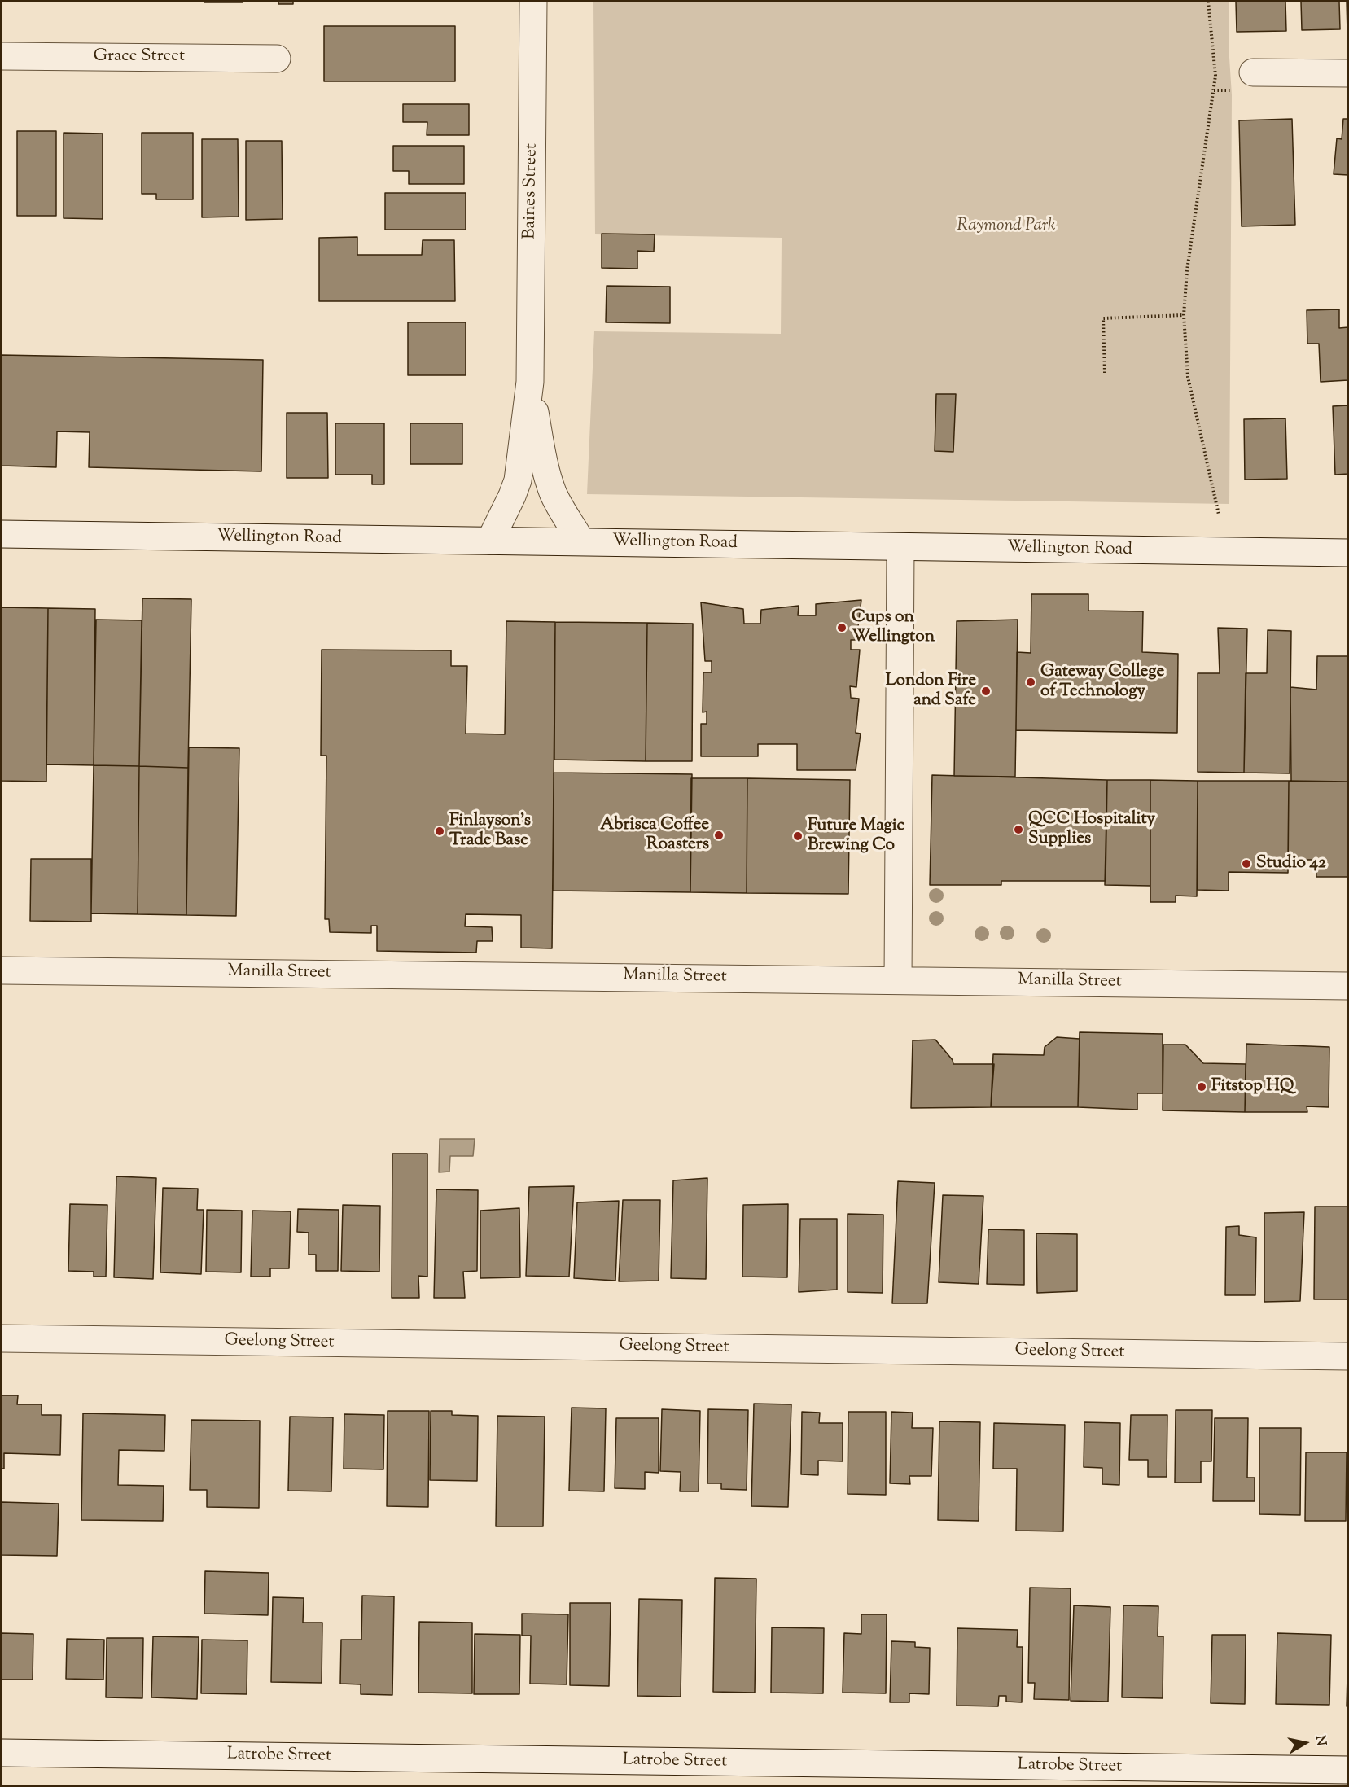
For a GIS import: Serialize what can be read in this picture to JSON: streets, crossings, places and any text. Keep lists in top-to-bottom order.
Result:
{
  "streets": {
    "street": [
      "Grace Street",
      "Baines Street",
      "Wellington Road",
      "Manilla Street",
      "Geelong Street",
      "Latrobe Street"
    ]
  },
  "crossings": [
    ["Baines Street", "Wellington Road"]
  ],
  "parks": ["Raymond Park"],
  "places": [
    "Cups on Wellington",
    "Gateway College of Technology",
    "London Fire and Safe",
    "QCC Hospitality Supplies",
    "Finlayson's Trade Base",
    "Abrisca Coffee Roasters",
    "Future Magic Brewing Co",
    "Studio 42",
    "Fitstop HQ"
  ],
  "north": "right"
}
